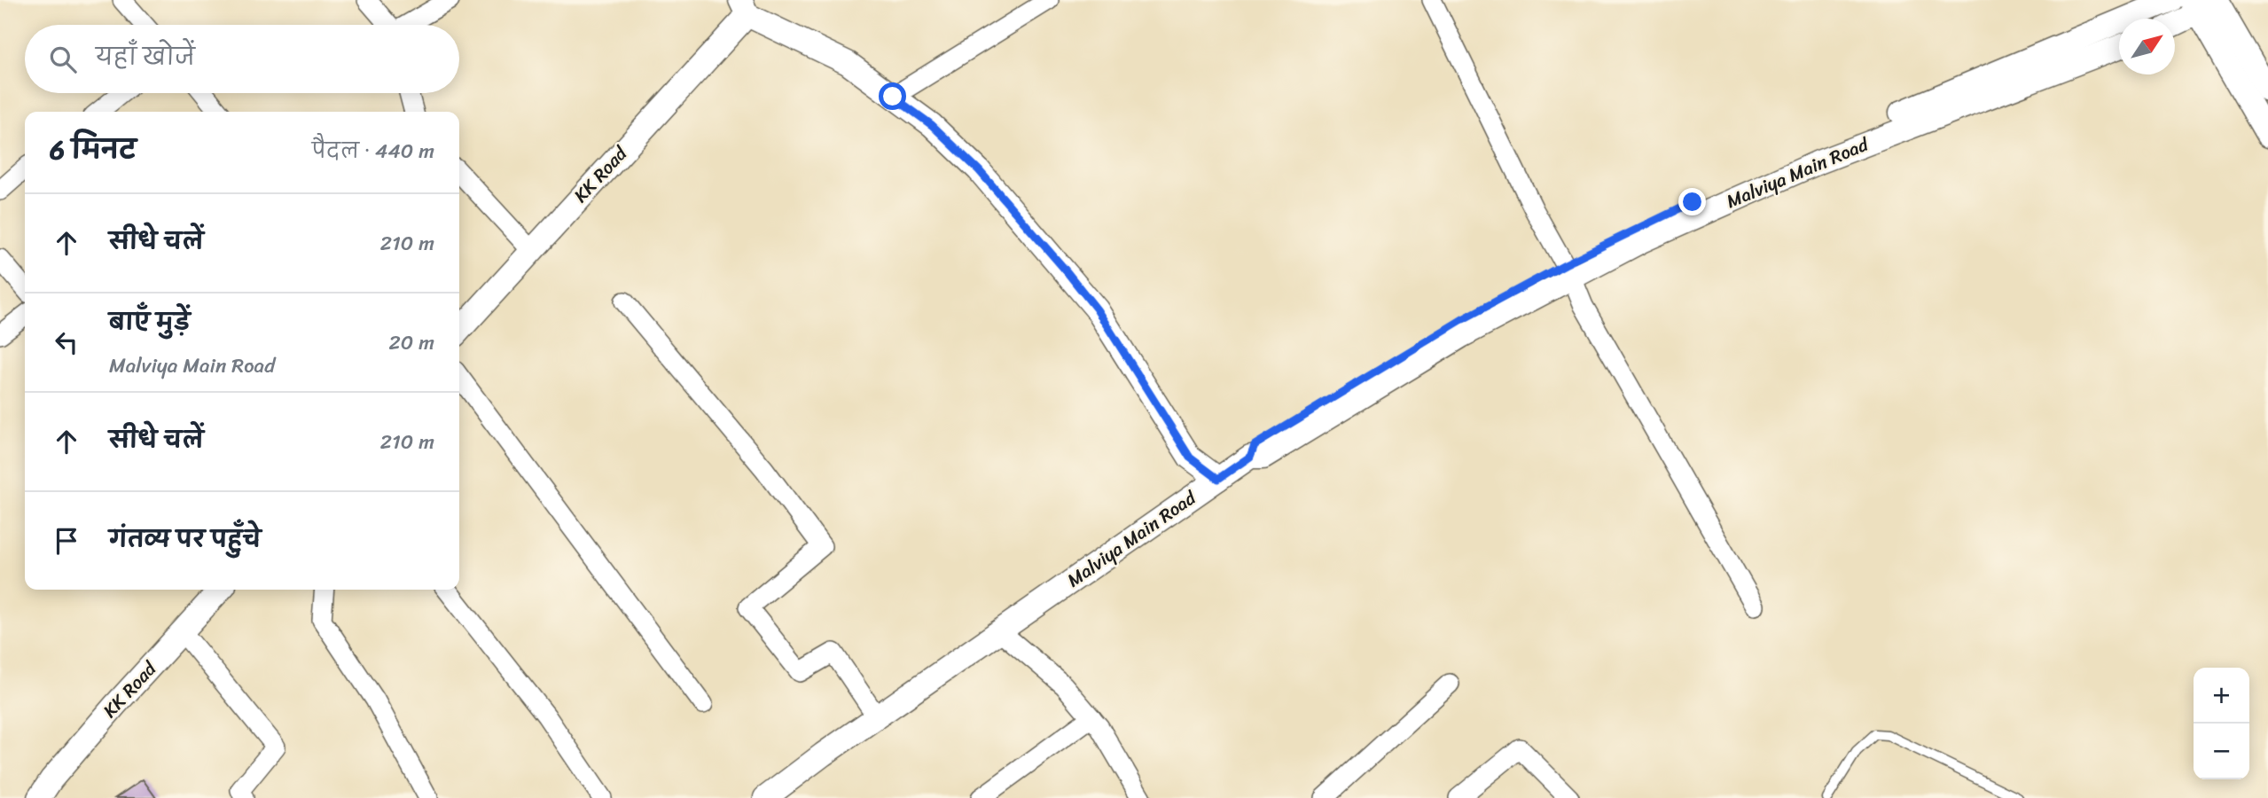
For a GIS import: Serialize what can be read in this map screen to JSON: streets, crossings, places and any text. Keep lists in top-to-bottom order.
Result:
{
  "streets": {
    "street": ["Malviya Main Road", "KK Road"]
  },
  "north": "top right",
  "page": {
    "search": "यहाँ खोजें",
    "heading": ["6 मिनट", "पैदल · 440 m"],
    "list": [
      ["सीधे चलें", "210 m"],
      ["बाएँ मुड़ें", "Malviya Main Road", "20 m"],
      ["सीधे चलें", "210 m"],
      "गंतव्य पर पहुँचे"
    ],
    "map_buttons": ["+", "−"]
  }
}
